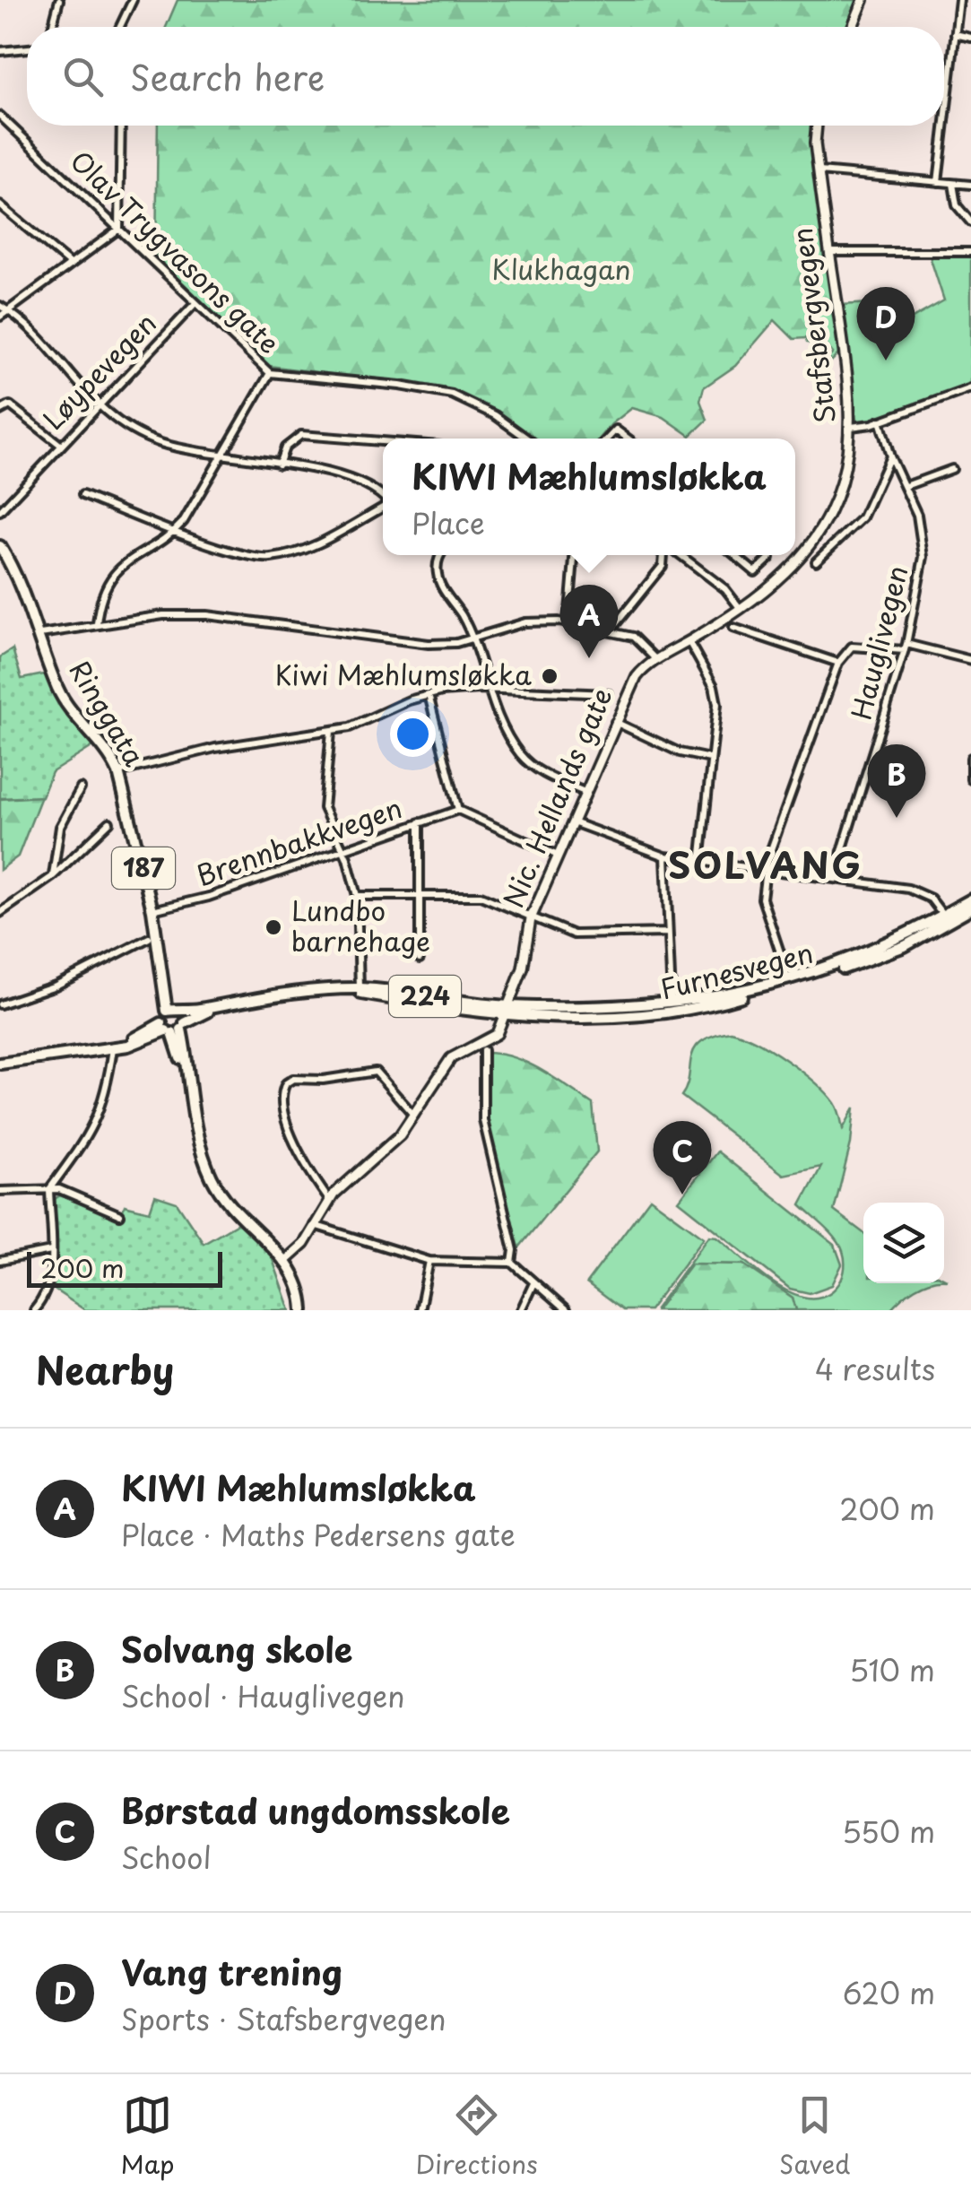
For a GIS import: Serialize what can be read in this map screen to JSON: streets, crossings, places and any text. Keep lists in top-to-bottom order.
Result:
{
  "streets": {
    "main road": [
      "Stafsbergvegen",
      "Ringgata",
      "Nic. Hellands gate",
      "187",
      "Furnesvegen",
      "224"
    ],
    "street": [
      "Olav Trygvasons gate",
      "Løypevegen",
      "Hauglivegen",
      "Brennbakkvegen"
    ]
  },
  "crossings": [
    ["Olav Trygvasons gate", "Løypevegen"],
    ["Stafsbergvegen", "Nic. Hellands gate"],
    ["Ringgata", "Brennbakkvegen"],
    ["Ringgata", "Furnesvegen"],
    ["Nic. Hellands gate", "Furnesvegen"]
  ],
  "districts": ["SOLVANG"],
  "parks": ["Klukhagan"],
  "places": ["Kiwi Mæhlumsløkka", "Lundbo barnehage"],
  "scale_bar": "200 m",
  "page": {
    "search": "Search here",
    "pins": [
      "D",
      "A",
      "B",
      "C"
    ],
    "popup": ["KIWI Mæhlumsløkka", "Place"],
    "scale": "200 m",
    "heading": ["Nearby", "4 results"],
    "list": [
      {
        "mark": "A",
        "name": "KIWI Mæhlumsløkka",
        "note": "Place · Maths Pedersens gate",
        "value": "200 m"
      },
      {
        "mark": "B",
        "name": "Solvang skole",
        "note": "School · Hauglivegen",
        "value": "510 m"
      },
      {
        "mark": "C",
        "name": "Børstad ungdomsskole",
        "note": "School",
        "value": "550 m"
      },
      {
        "mark": "D",
        "name": "Vang trening",
        "note": "Sports · Stafsbergvegen",
        "value": "620 m"
      }
    ],
    "nav": ["Map", "Directions", "Saved"]
  }
}
